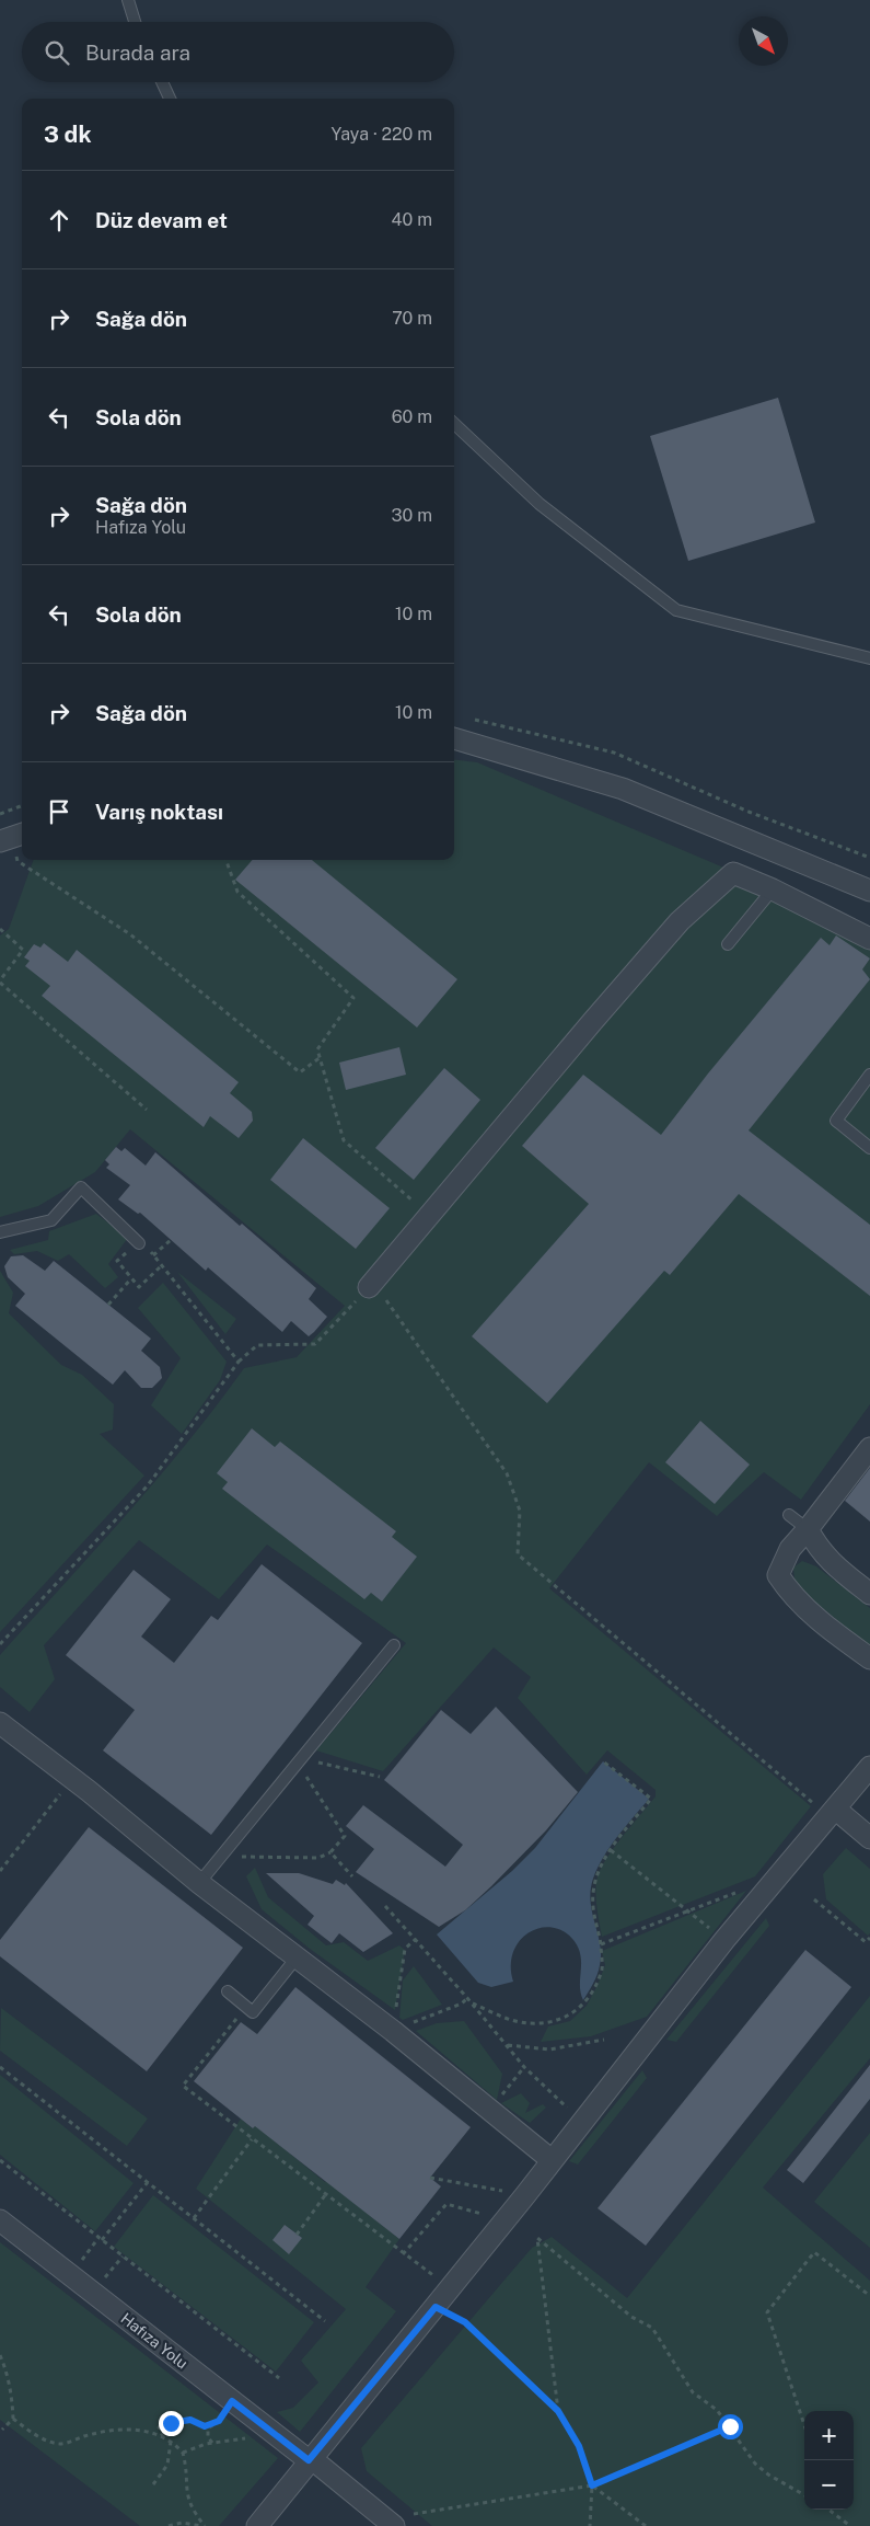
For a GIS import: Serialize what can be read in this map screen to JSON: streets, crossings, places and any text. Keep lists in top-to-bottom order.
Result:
{
  "streets": {
    "street": ["Hafıza Yolu"]
  },
  "north": "bottom right",
  "page": {
    "search": "Burada ara",
    "heading": ["3 dk", "Yaya · 220 m"],
    "list": [
      ["Düz devam et", "40 m"],
      ["Sağa dön", "70 m"],
      ["Sola dön", "60 m"],
      ["Sağa dön", "Hafıza Yolu", "30 m"],
      ["Sola dön", "10 m"],
      ["Sağa dön", "10 m"],
      "Varış noktası"
    ],
    "map_buttons": ["+", "−"]
  }
}
